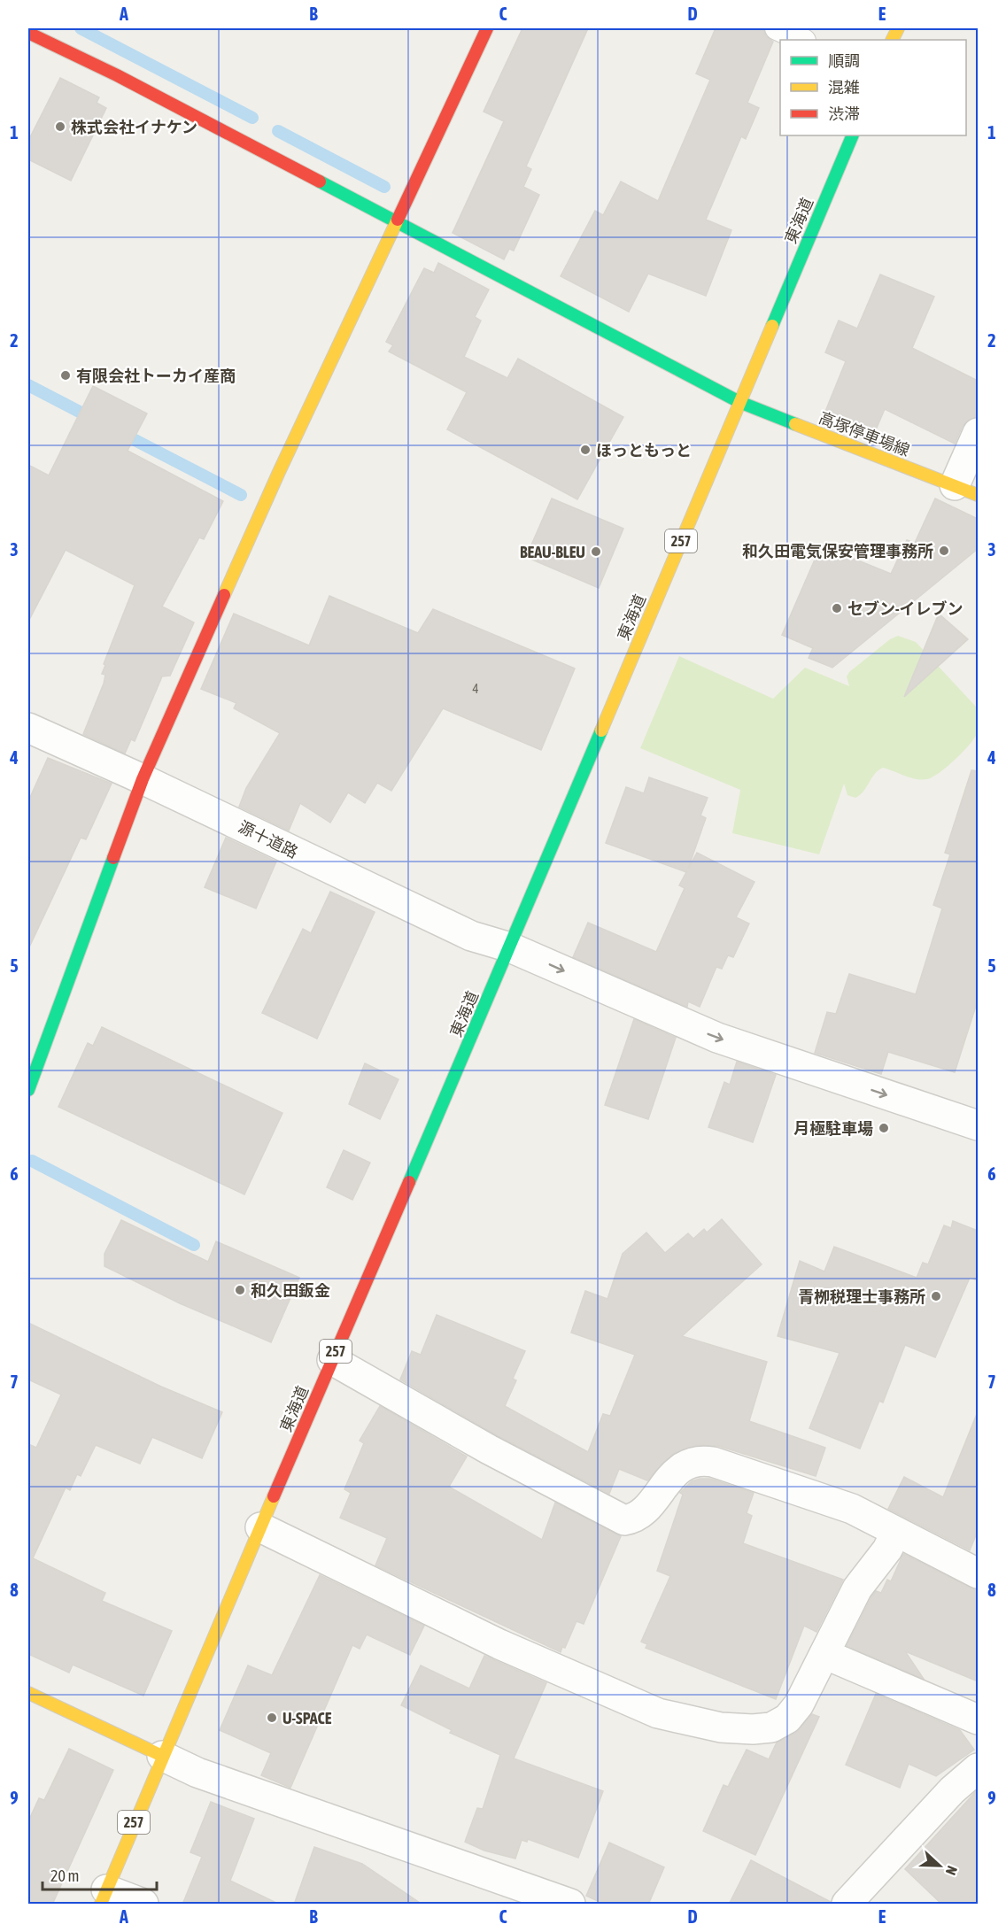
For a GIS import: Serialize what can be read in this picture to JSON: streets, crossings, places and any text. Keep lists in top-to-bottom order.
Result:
{
  "streets": {
    "main road": ["東海道", "高塚停車場線", "257"],
    "street": ["源十道路"]
  },
  "crossings": [
    ["東海道", "高塚停車場線"],
    ["東海道", "源十道路"]
  ],
  "one_way": ["源十道路"],
  "places": [
    "株式会社イナケン",
    "有限会社トーカイ産商",
    "ほっともっと",
    "和久田電気保安管理事務所",
    "BEAU-BLEU",
    "セブン-イレブン",
    "月極駐車場",
    "和久田鈑金",
    "青栁税理士事務所",
    "U-SPACE"
  ],
  "house_numbers": ["4"],
  "legend": ["順調", "混雑", "渋滞"],
  "scale_bar": "20 m",
  "north": "right",
  "grid": {
    "columns": [
      "A",
      "B",
      "C",
      "D",
      "E"
    ],
    "rows": [
      "1",
      "2",
      "3",
      "4",
      "5",
      "6",
      "7",
      "8",
      "9"
    ]
  }
}
